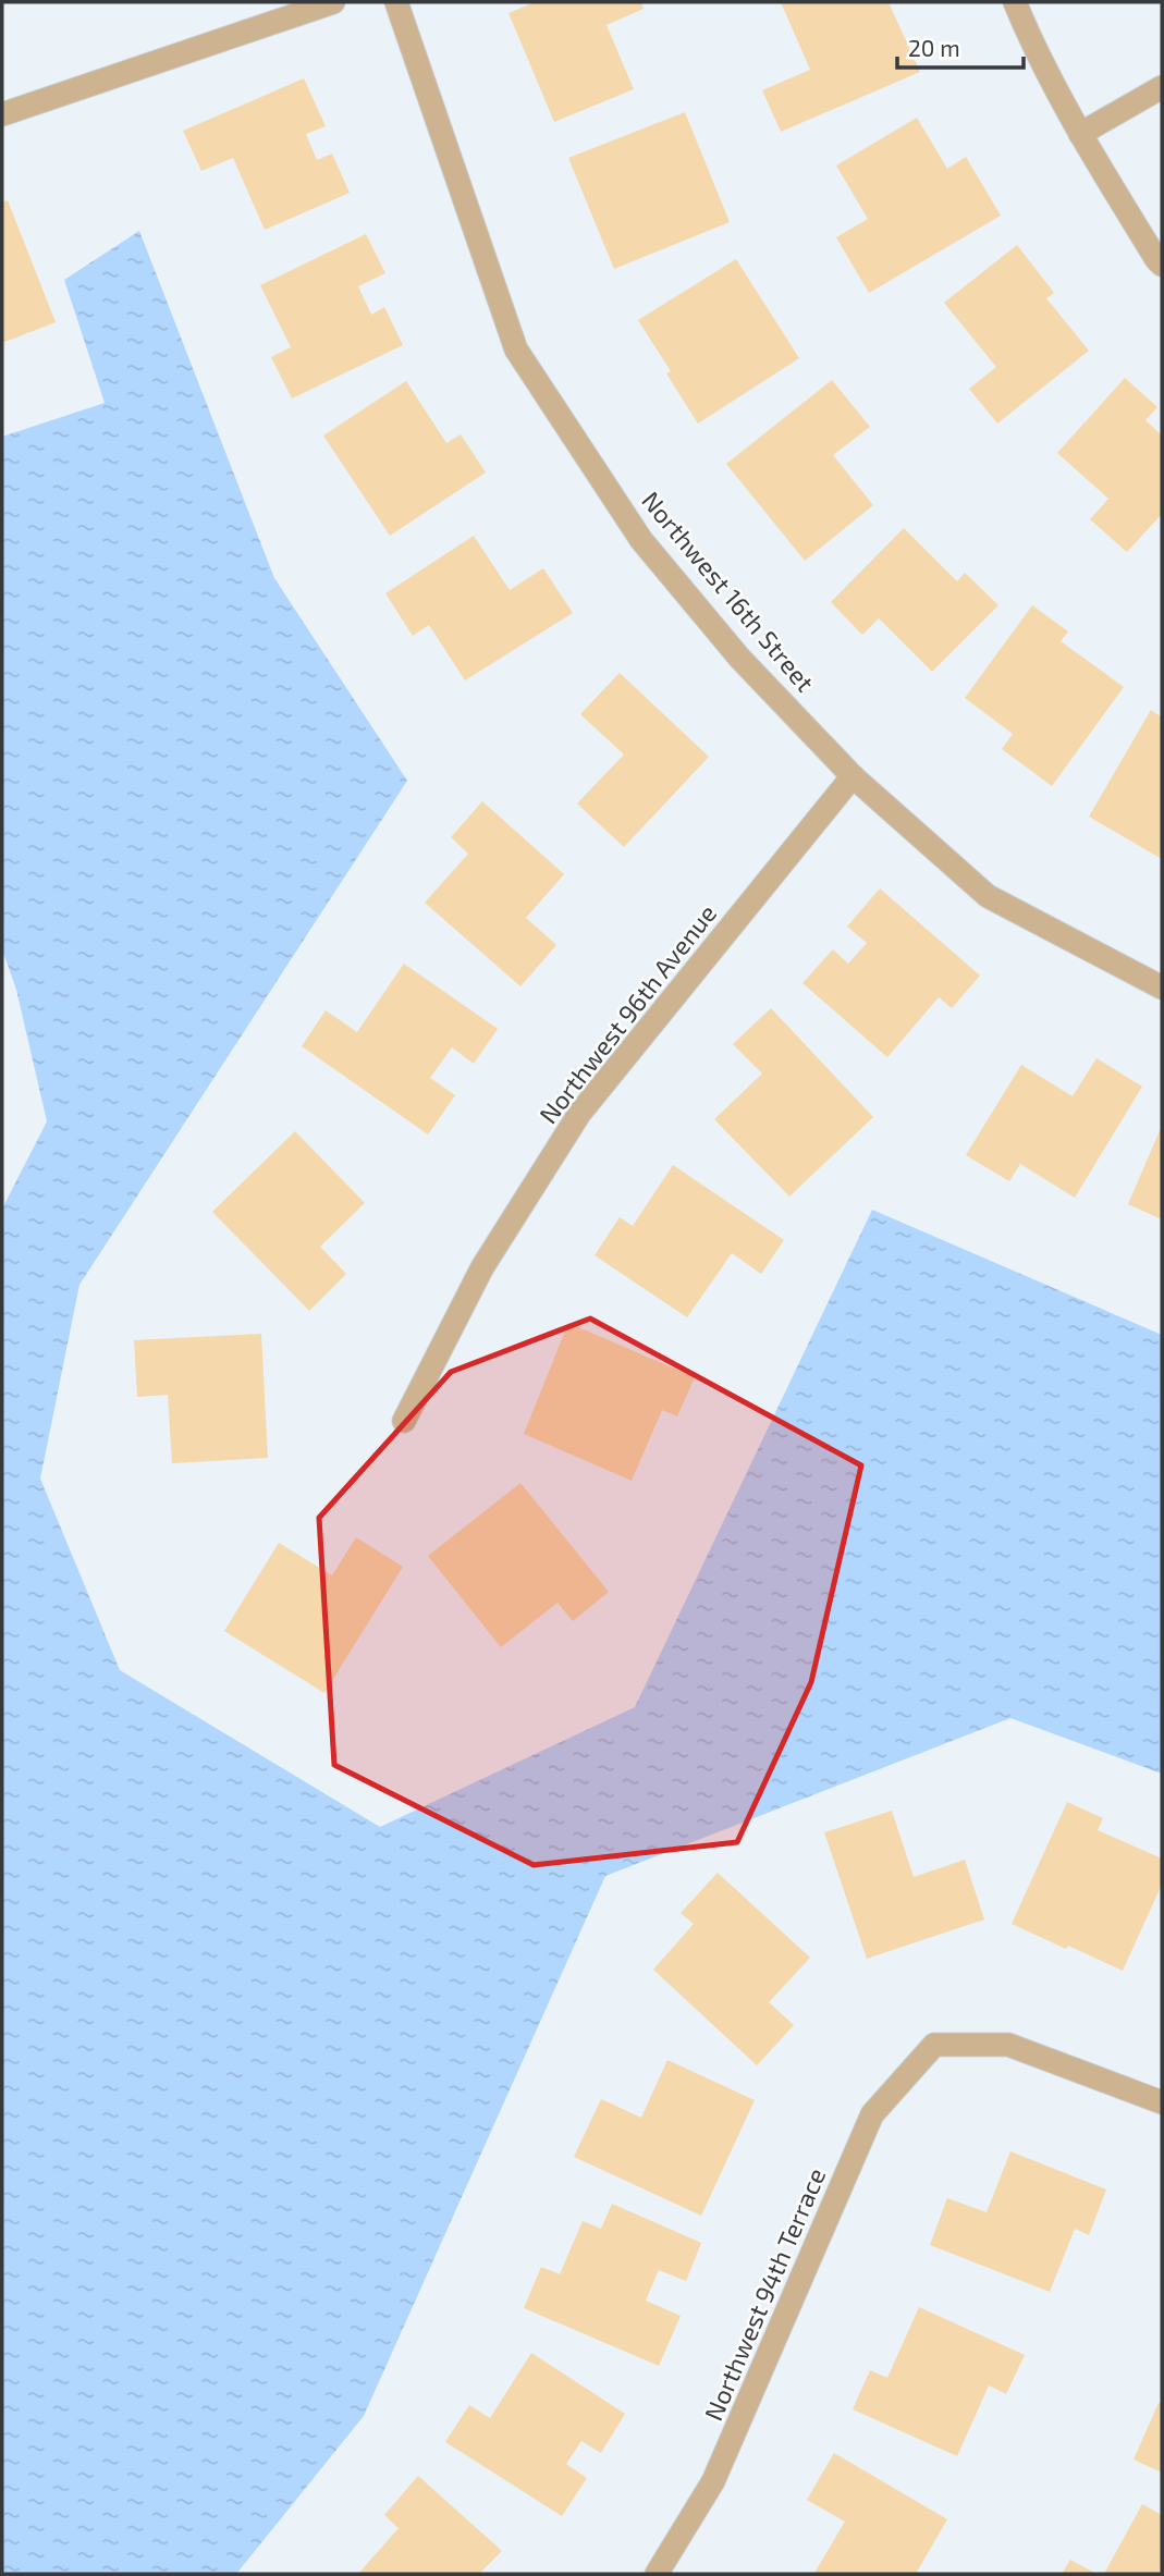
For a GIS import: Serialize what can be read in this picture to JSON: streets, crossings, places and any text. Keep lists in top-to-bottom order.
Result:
{
  "streets": {
    "street": ["Northwest 16th Street", "Northwest 96th Avenue", "Northwest 94th Terrace"]
  },
  "crossings": [
    ["Northwest 16th Street", "Northwest 96th Avenue"]
  ],
  "scale_bar": "20 m"
}
